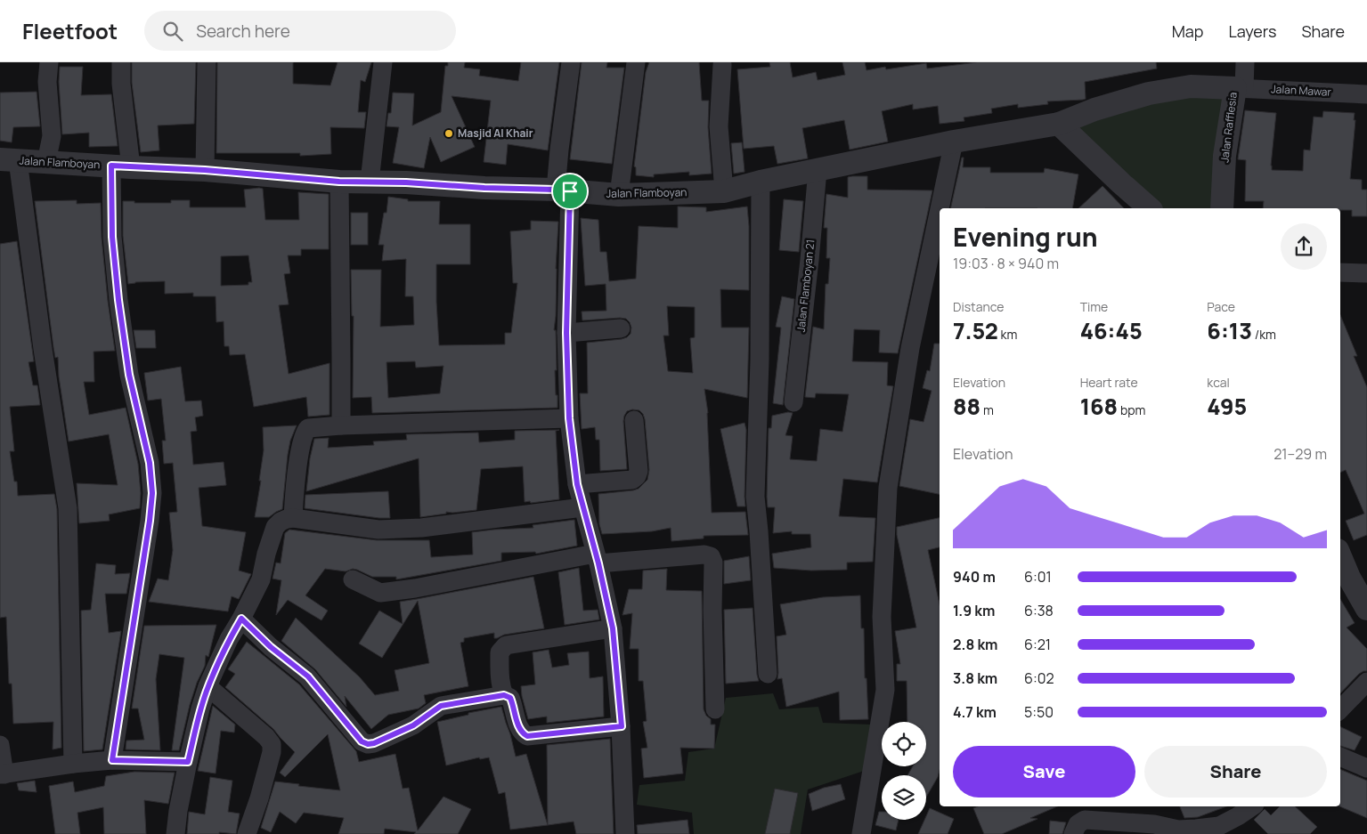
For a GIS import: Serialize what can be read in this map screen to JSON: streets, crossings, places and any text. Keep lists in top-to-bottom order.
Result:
{
  "streets": {
    "street": [
      "Jalan Mawar",
      "Jalan Rafflesia",
      "Jalan Flamboyan",
      "Jalan Flamboyan 21"
    ]
  },
  "crossings": [
    ["Jalan Mawar", "Jalan Rafflesia"],
    ["Jalan Rafflesia", "Jalan Flamboyan"],
    ["Jalan Flamboyan", "Jalan Flamboyan 21"]
  ],
  "places": ["Masjid Al Khair"],
  "page": {
    "header": "Fleetfoot",
    "search": "Search here",
    "nav": ["Map", "Layers", "Share"],
    "heading": ["Evening run", "19:03 · 8 × 940 m"],
    "stats": [
      ["Distance", "7.52 km"],
      ["Time", "46:45"],
      ["Pace", "6:13 /km"],
      ["Elevation", "88 m"],
      ["Heart rate", "168 bpm"],
      ["kcal", "495"]
    ],
    "chart": ["Elevation", "21–29 m"],
    "list": [
      {
        "name": "940 m",
        "note": "6:01"
      },
      {
        "name": "1.9 km",
        "note": "6:38"
      },
      {
        "name": "2.8 km",
        "note": "6:21"
      },
      {
        "name": "3.8 km",
        "note": "6:02"
      },
      {
        "name": "4.7 km",
        "note": "5:50"
      }
    ],
    "buttons": ["Save", "Share"]
  }
}
